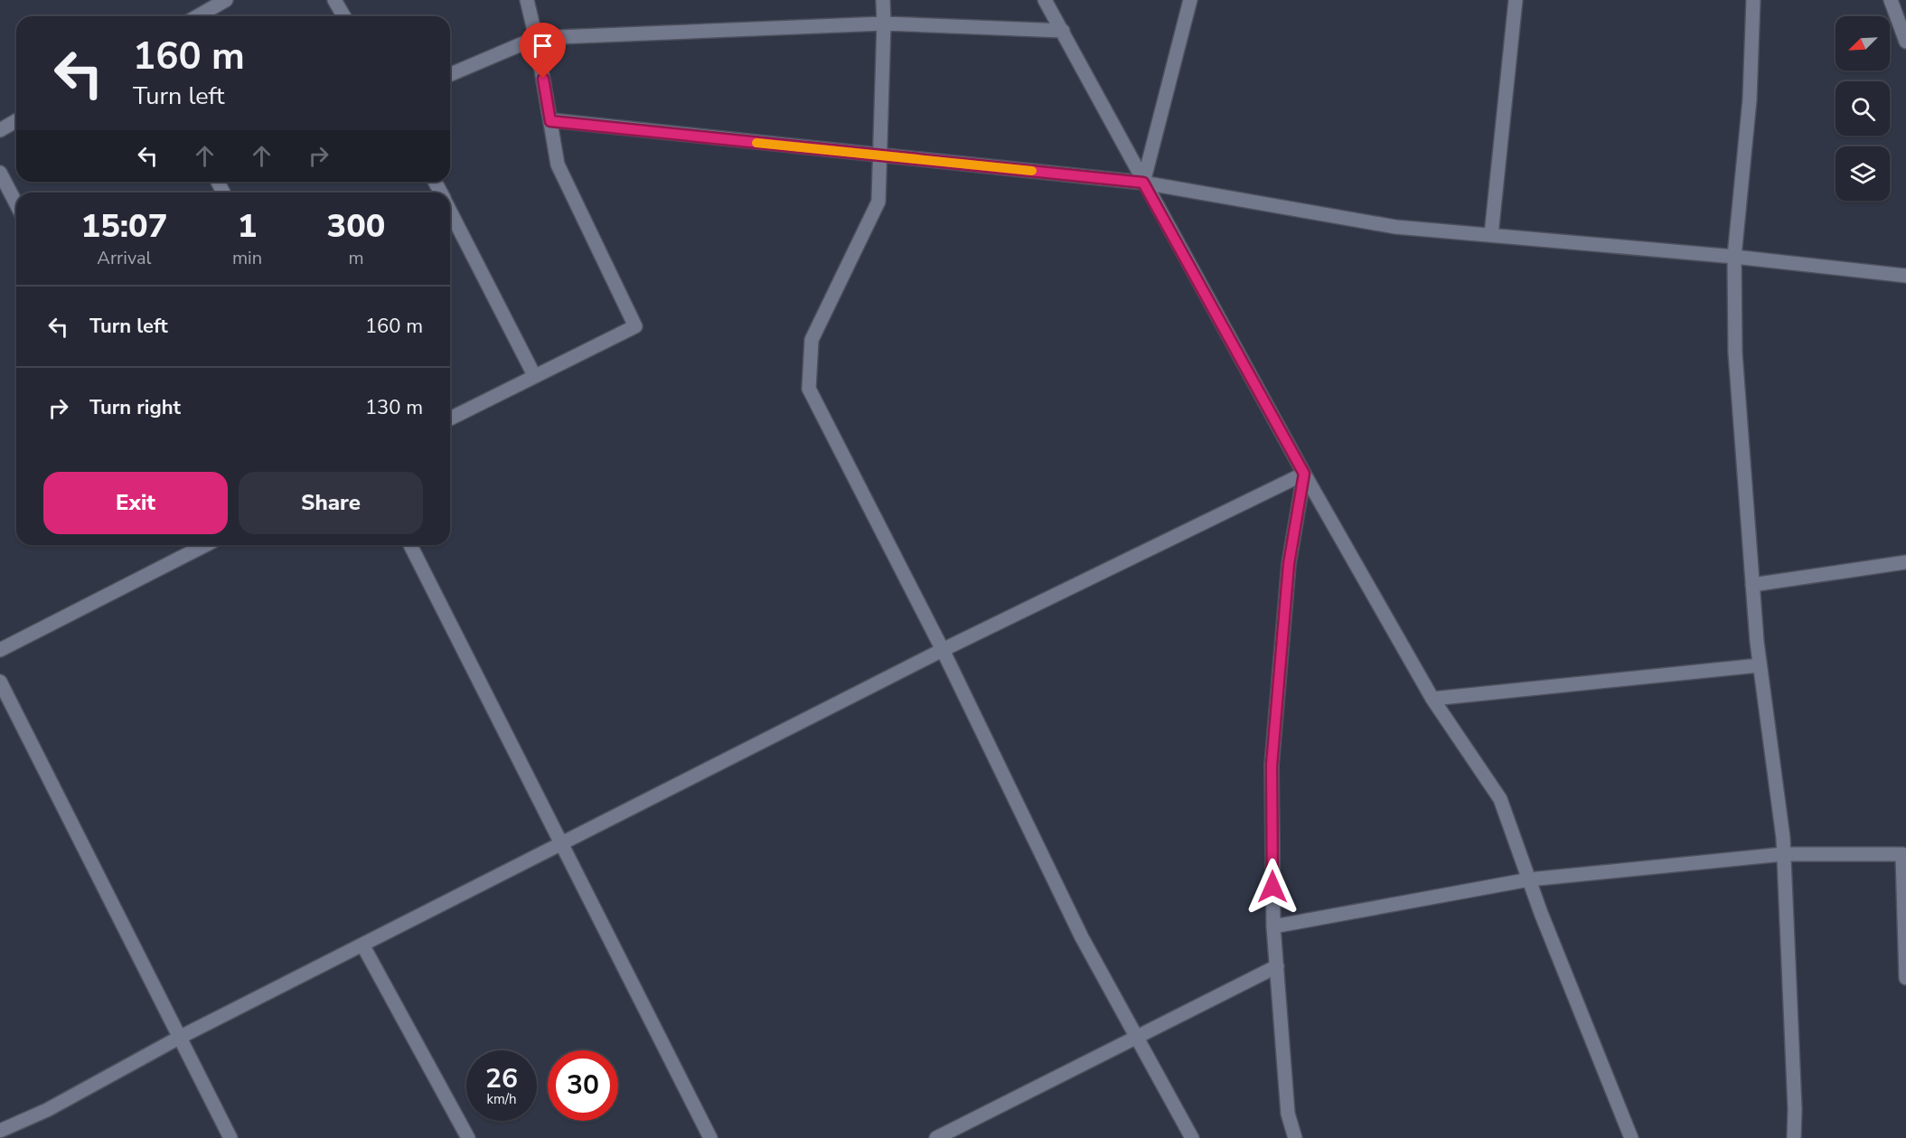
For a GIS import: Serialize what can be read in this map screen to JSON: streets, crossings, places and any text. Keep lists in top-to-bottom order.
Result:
{
  "north": "bottom left",
  "page": {
    "turn": ["160 m", "Turn left"],
    "eta": [
      "15:07",
      "Arrival",
      "1",
      "min",
      "300",
      "m"
    ],
    "list": [
      {
        "name": "Turn left",
        "value": "160 m"
      },
      {
        "name": "Turn right",
        "value": "130 m"
      }
    ],
    "buttons": ["Exit", "Share"],
    "speed": "26 km/h",
    "limit": "30"
  }
}
